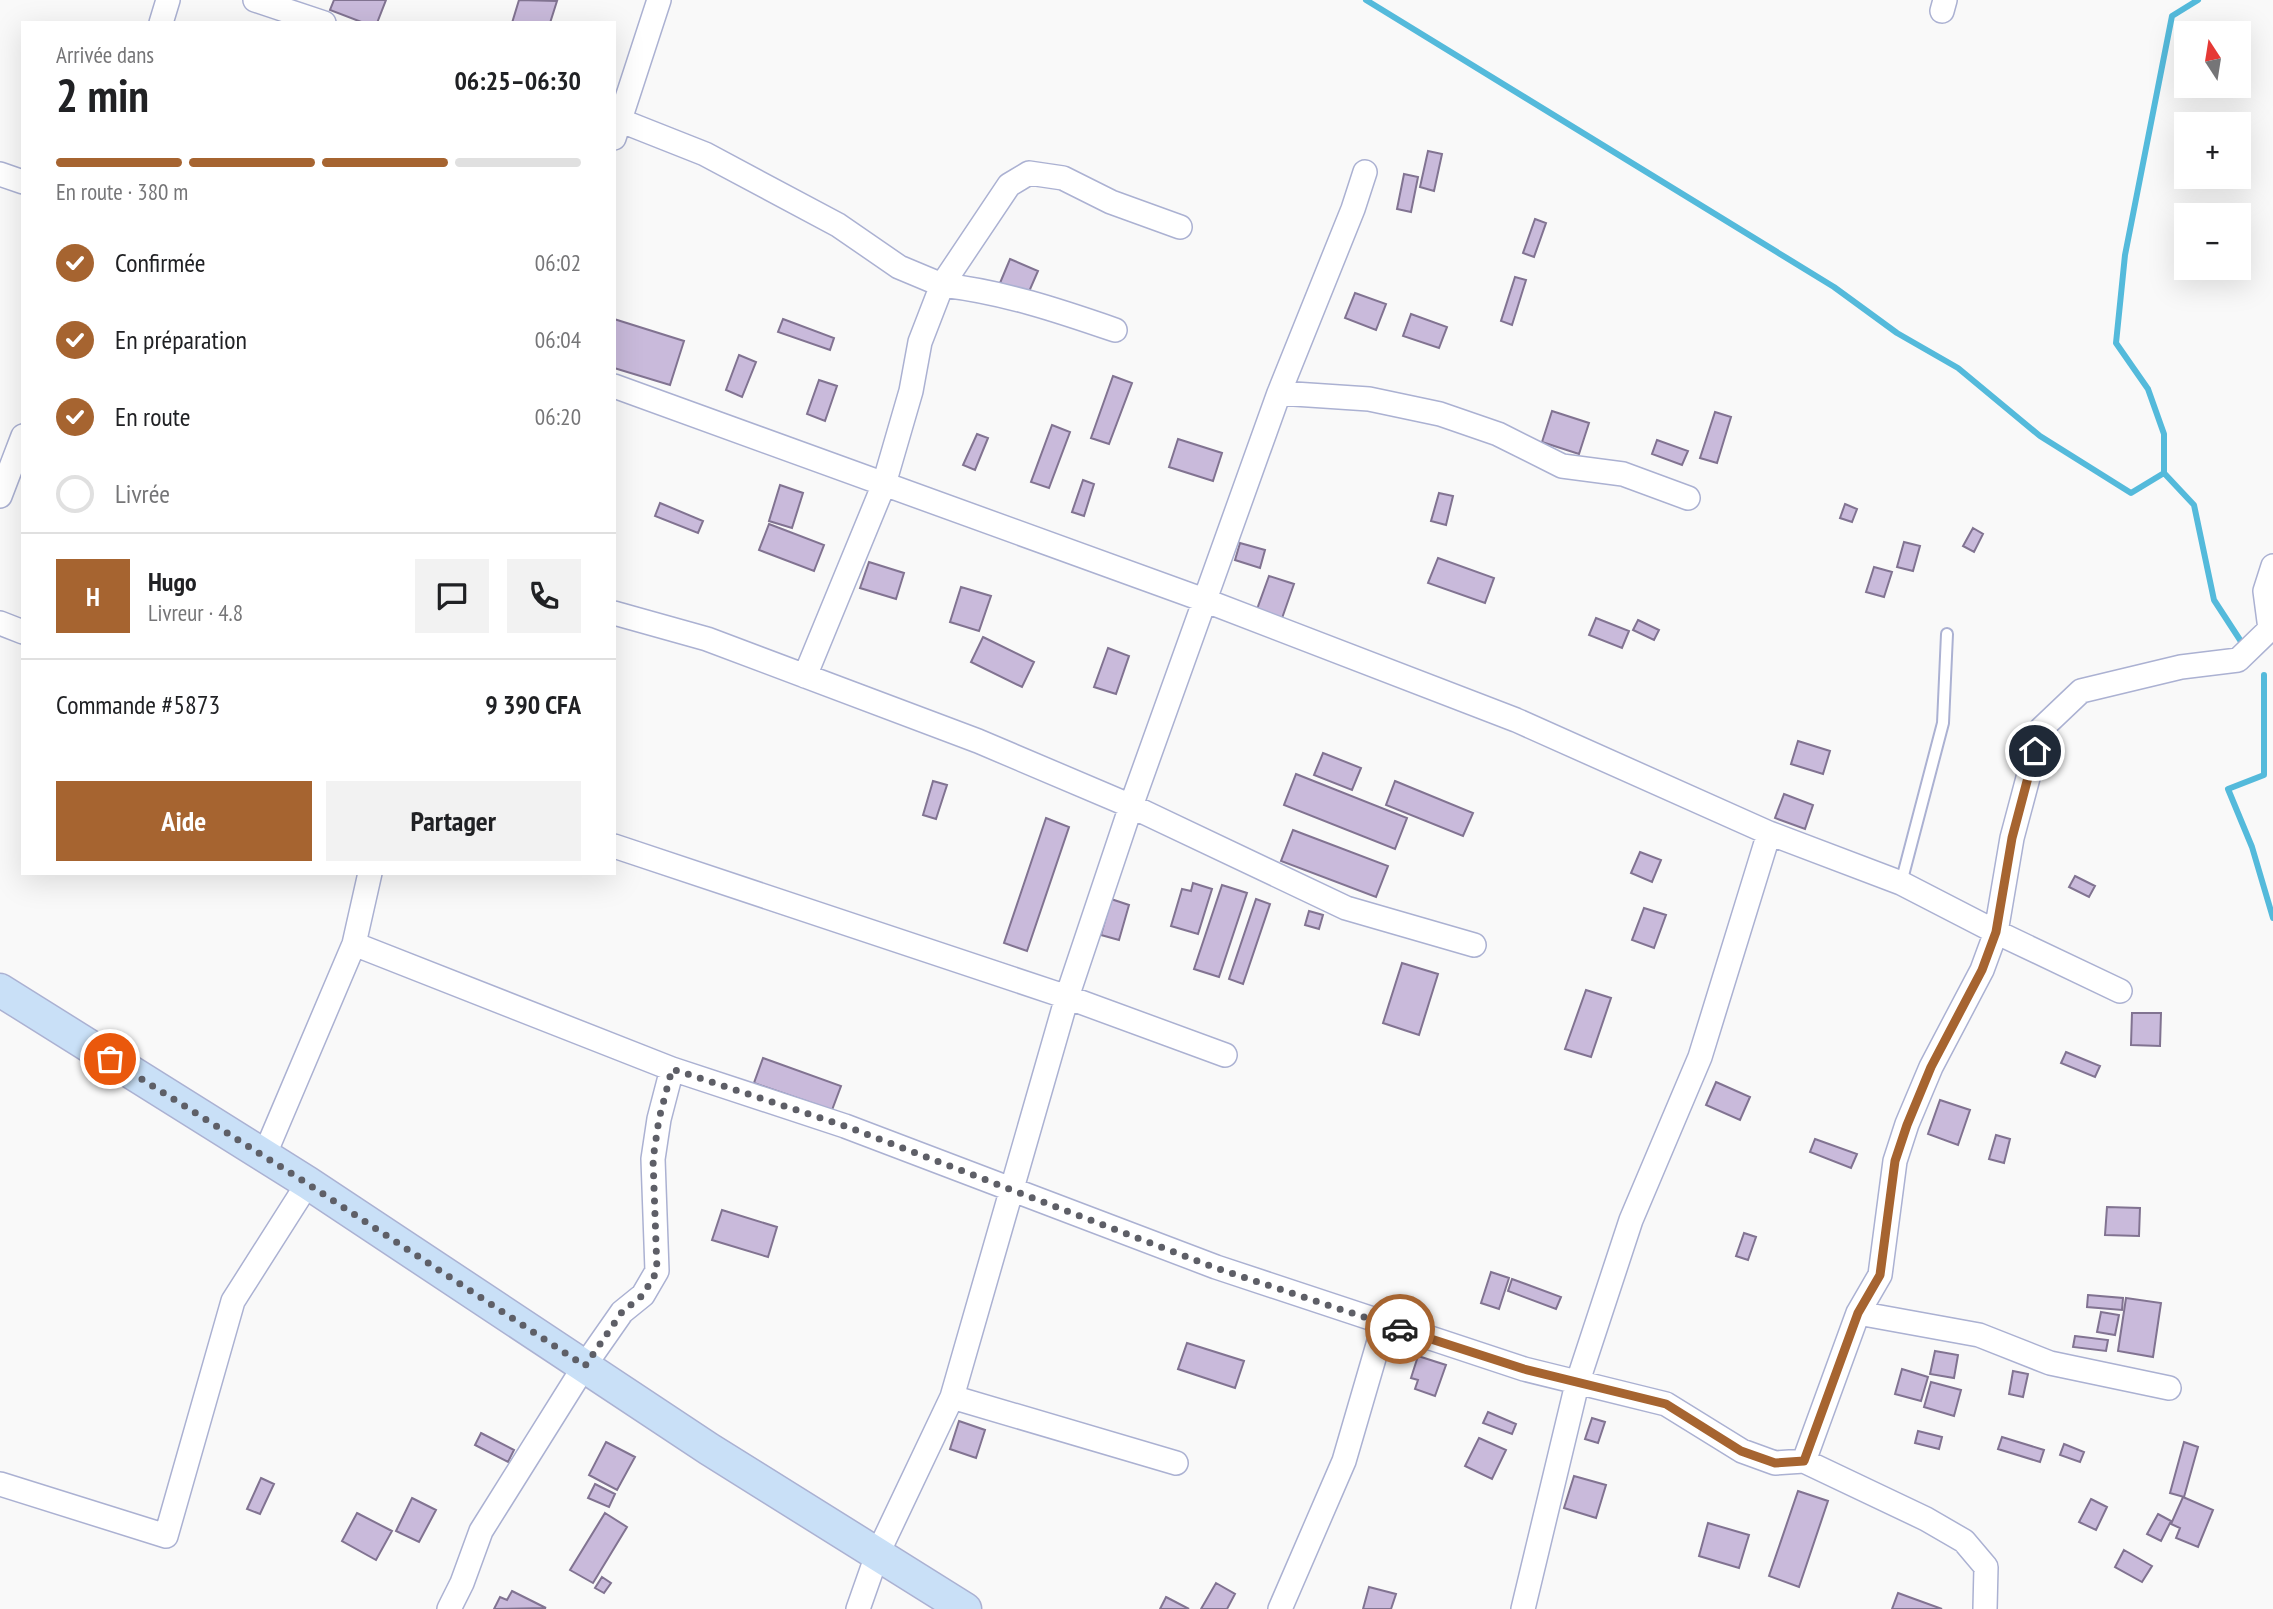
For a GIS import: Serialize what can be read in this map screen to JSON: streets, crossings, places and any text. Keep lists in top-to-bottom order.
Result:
{
  "north": "top",
  "page": {
    "map_buttons": ["+", "−"],
    "heading": ["2 min", "Arrivée dans", "06:25–06:30"],
    "panel": [
      "Hugo",
      "Livreur · 4.8",
      "Commande #5873",
      "9 390 CFA"
    ],
    "bar": "En route · 380 m",
    "list": [
      ["Confirmée", "06:02"],
      ["En préparation", "06:04"],
      ["En route", "06:20"],
      "Livrée"
    ],
    "round": "H",
    "buttons": ["Aide", "Partager"]
  }
}
